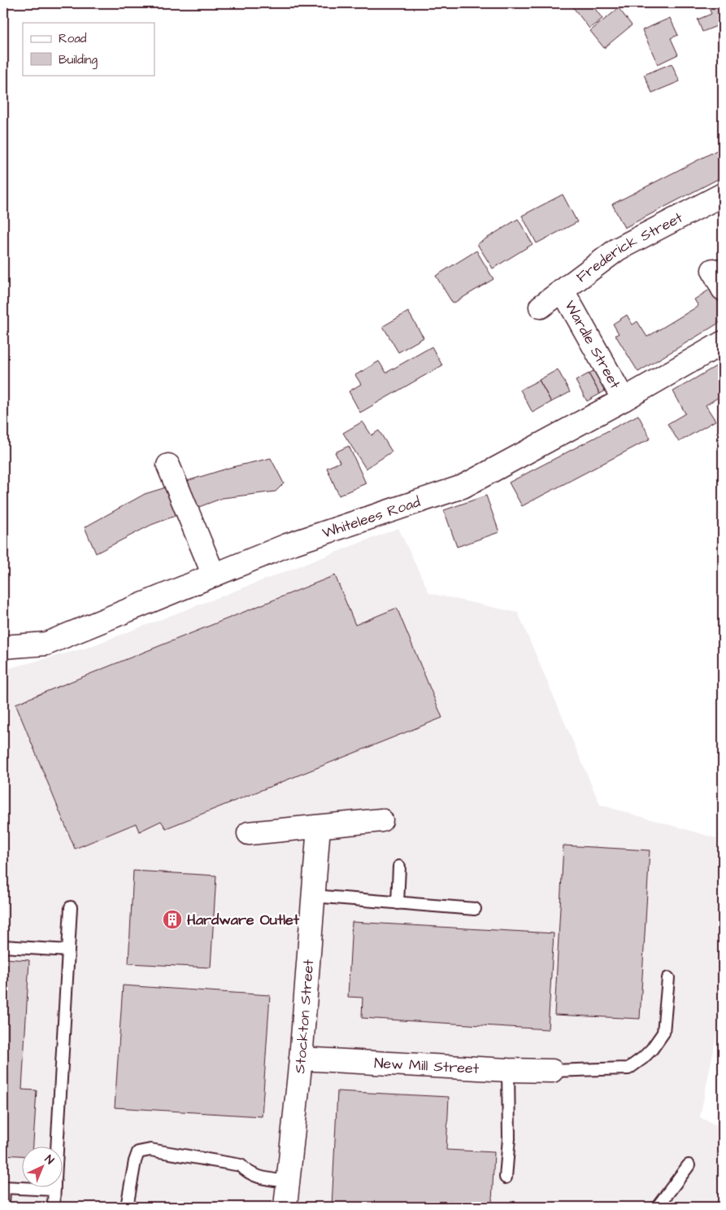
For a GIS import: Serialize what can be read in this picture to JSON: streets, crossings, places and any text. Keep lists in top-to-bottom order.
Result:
{
  "streets": {
    "street": [
      "Frederick Street",
      "Wardle Street",
      "Whitelees Road",
      "Stockton Street",
      "New Mill Street"
    ]
  },
  "crossings": [
    ["Frederick Street", "Wardle Street"],
    ["Wardle Street", "Whitelees Road"],
    ["Stockton Street", "New Mill Street"]
  ],
  "places": {
    "building": ["Hardware Outlet"]
  },
  "legend": ["Road", "Building"],
  "north": "top right"
}
